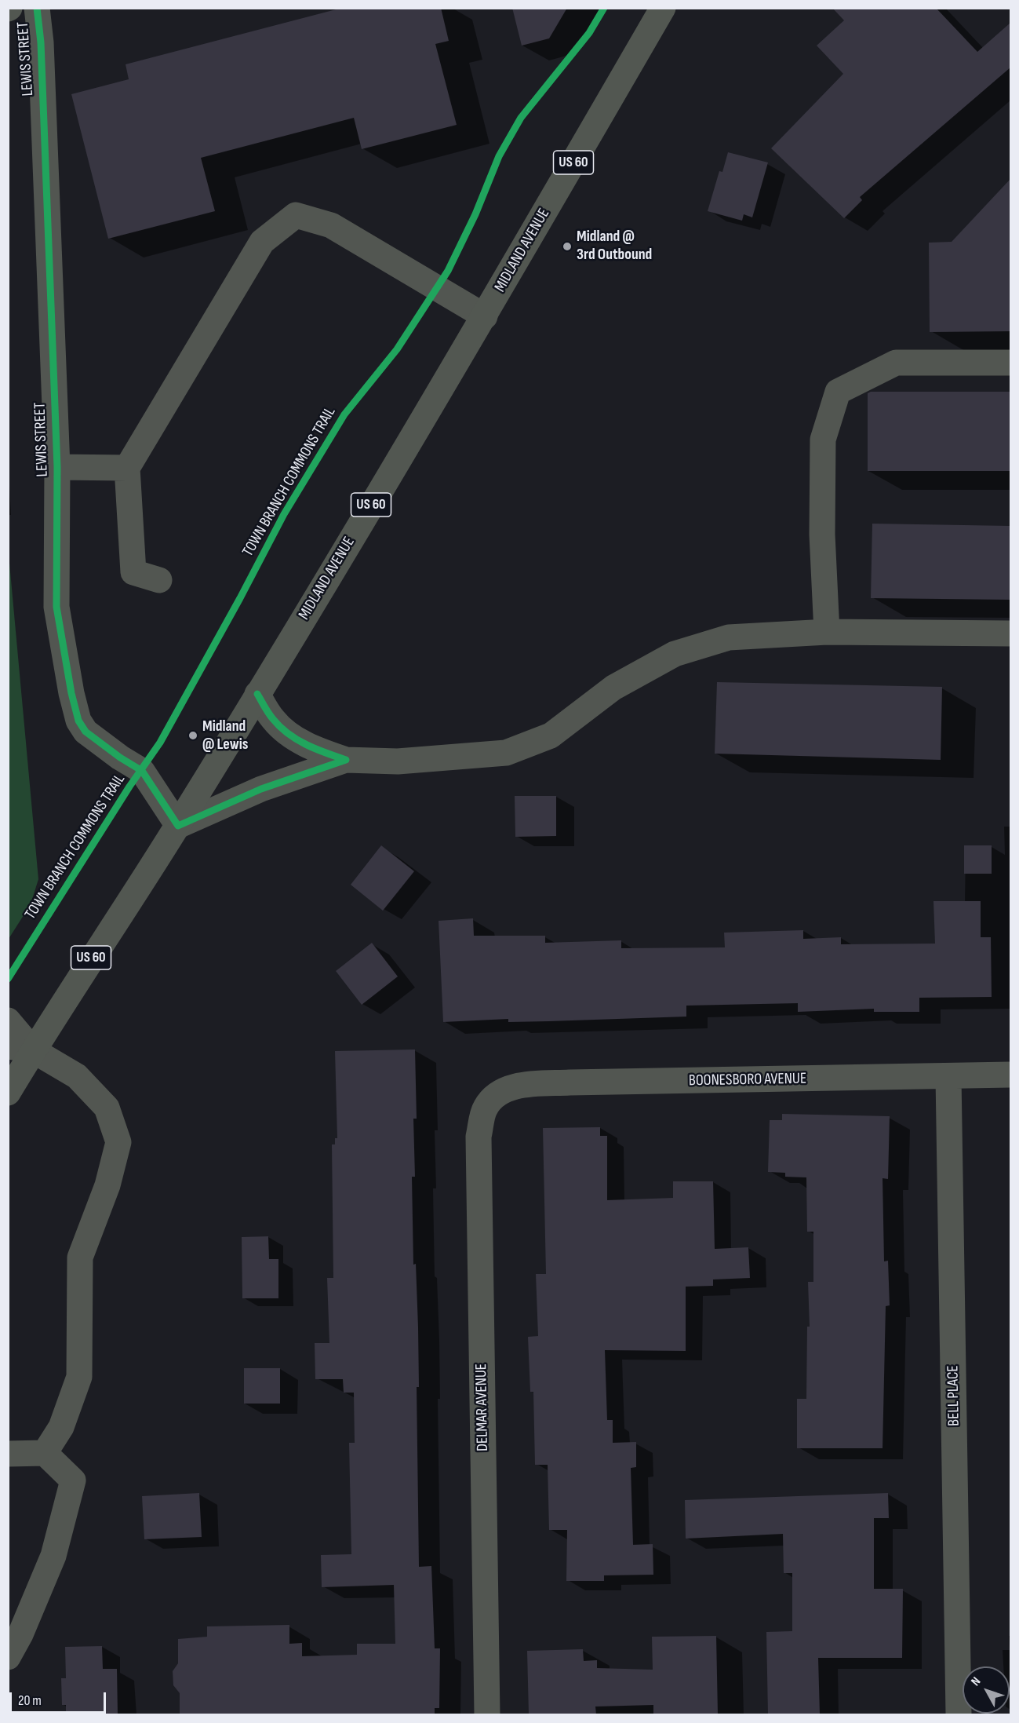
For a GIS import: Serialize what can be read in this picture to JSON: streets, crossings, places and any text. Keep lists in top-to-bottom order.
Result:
{
  "streets": {
    "main road": ["US 60", "MIDLAND AVENUE"],
    "street": [
      "LEWIS STREET",
      "BOONESBORO AVENUE",
      "BELL PLACE",
      "DELMAR AVENUE"
    ],
    "cycle path": ["TOWN BRANCH COMMONS TRAIL"]
  },
  "crossings": [
    ["LEWIS STREET", "MIDLAND AVENUE"],
    ["BOONESBORO AVENUE", "BELL PLACE"],
    ["BOONESBORO AVENUE", "DELMAR AVENUE"]
  ],
  "places": ["Midland @ 3rd Outbound", "Midland @ Lewis"],
  "scale_bar": "20 m",
  "north": "top left"
}
